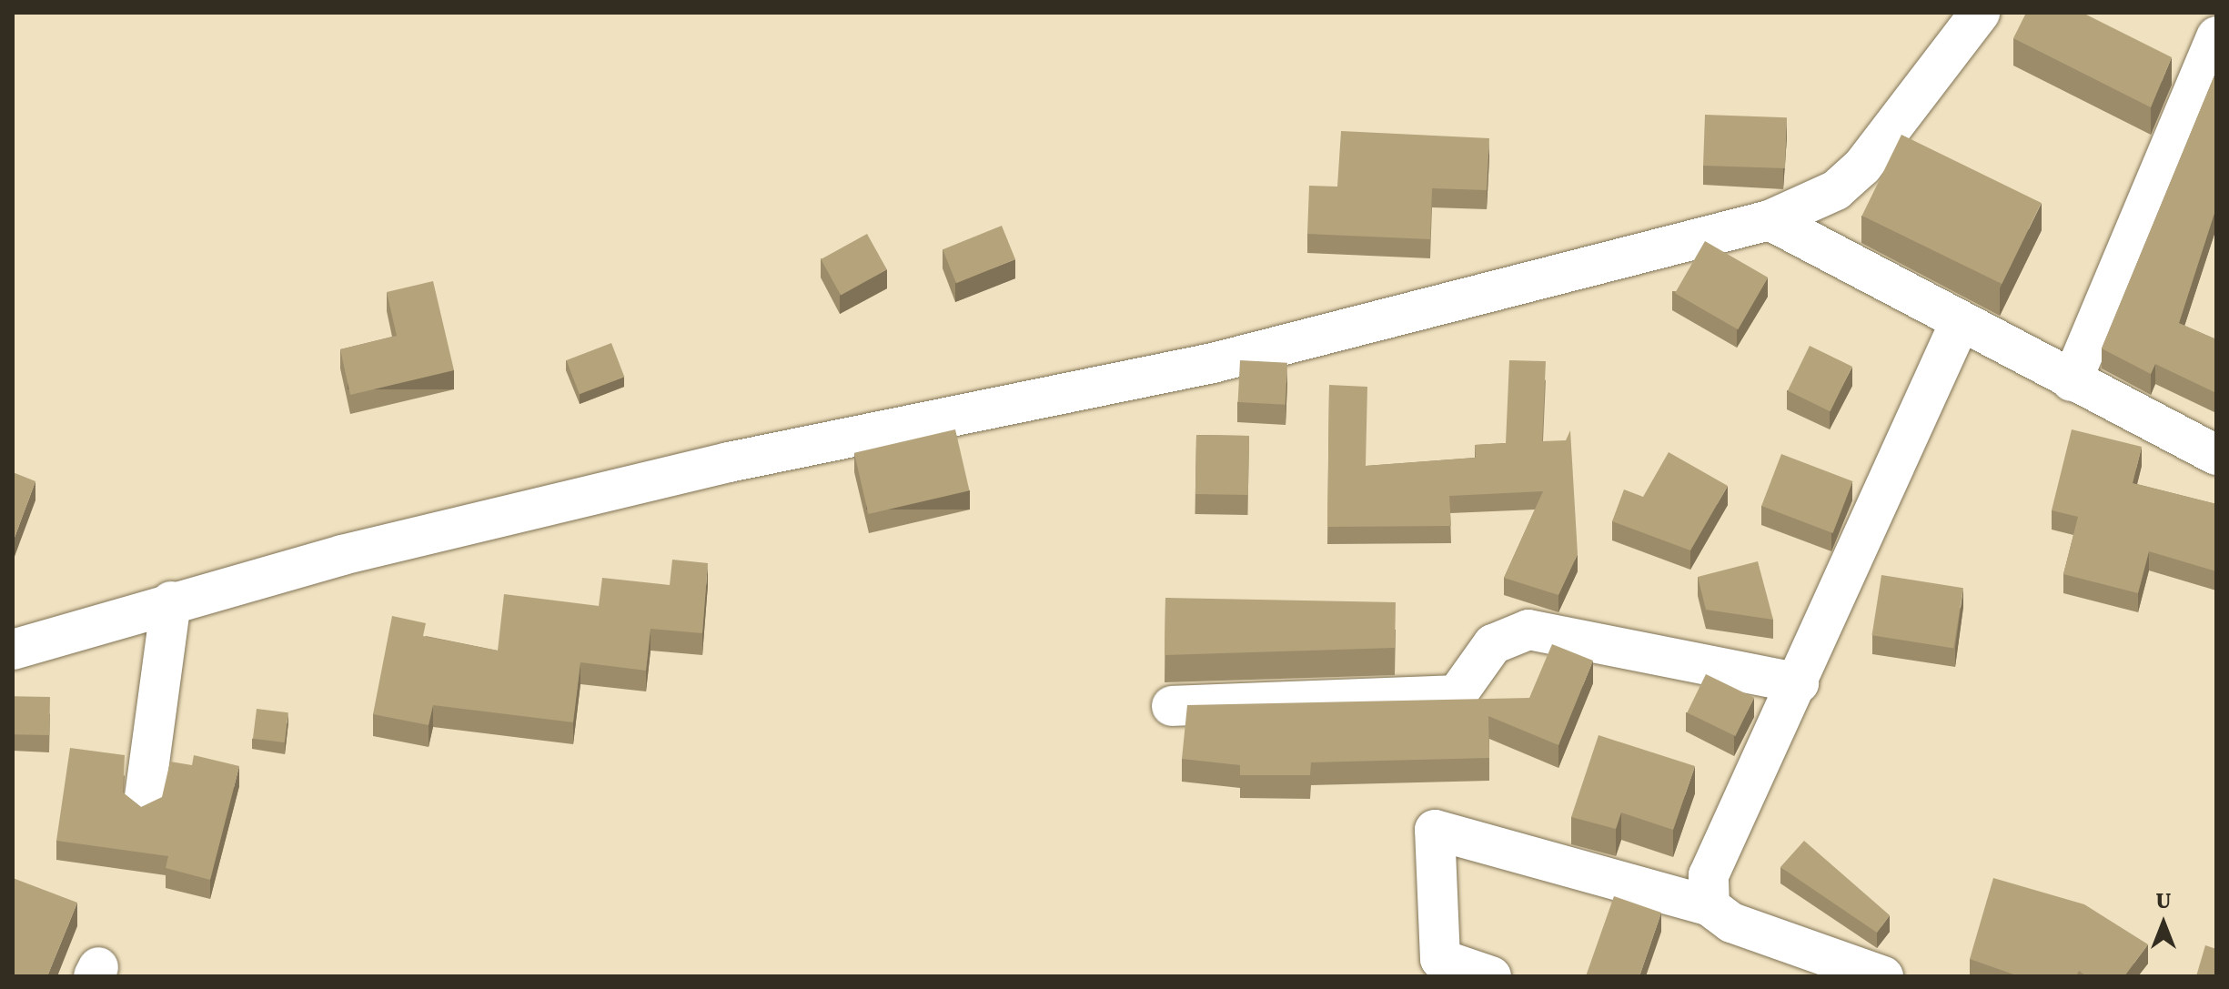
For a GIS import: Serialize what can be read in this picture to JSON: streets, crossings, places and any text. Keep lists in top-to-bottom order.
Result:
{
  "north": "top"
}
